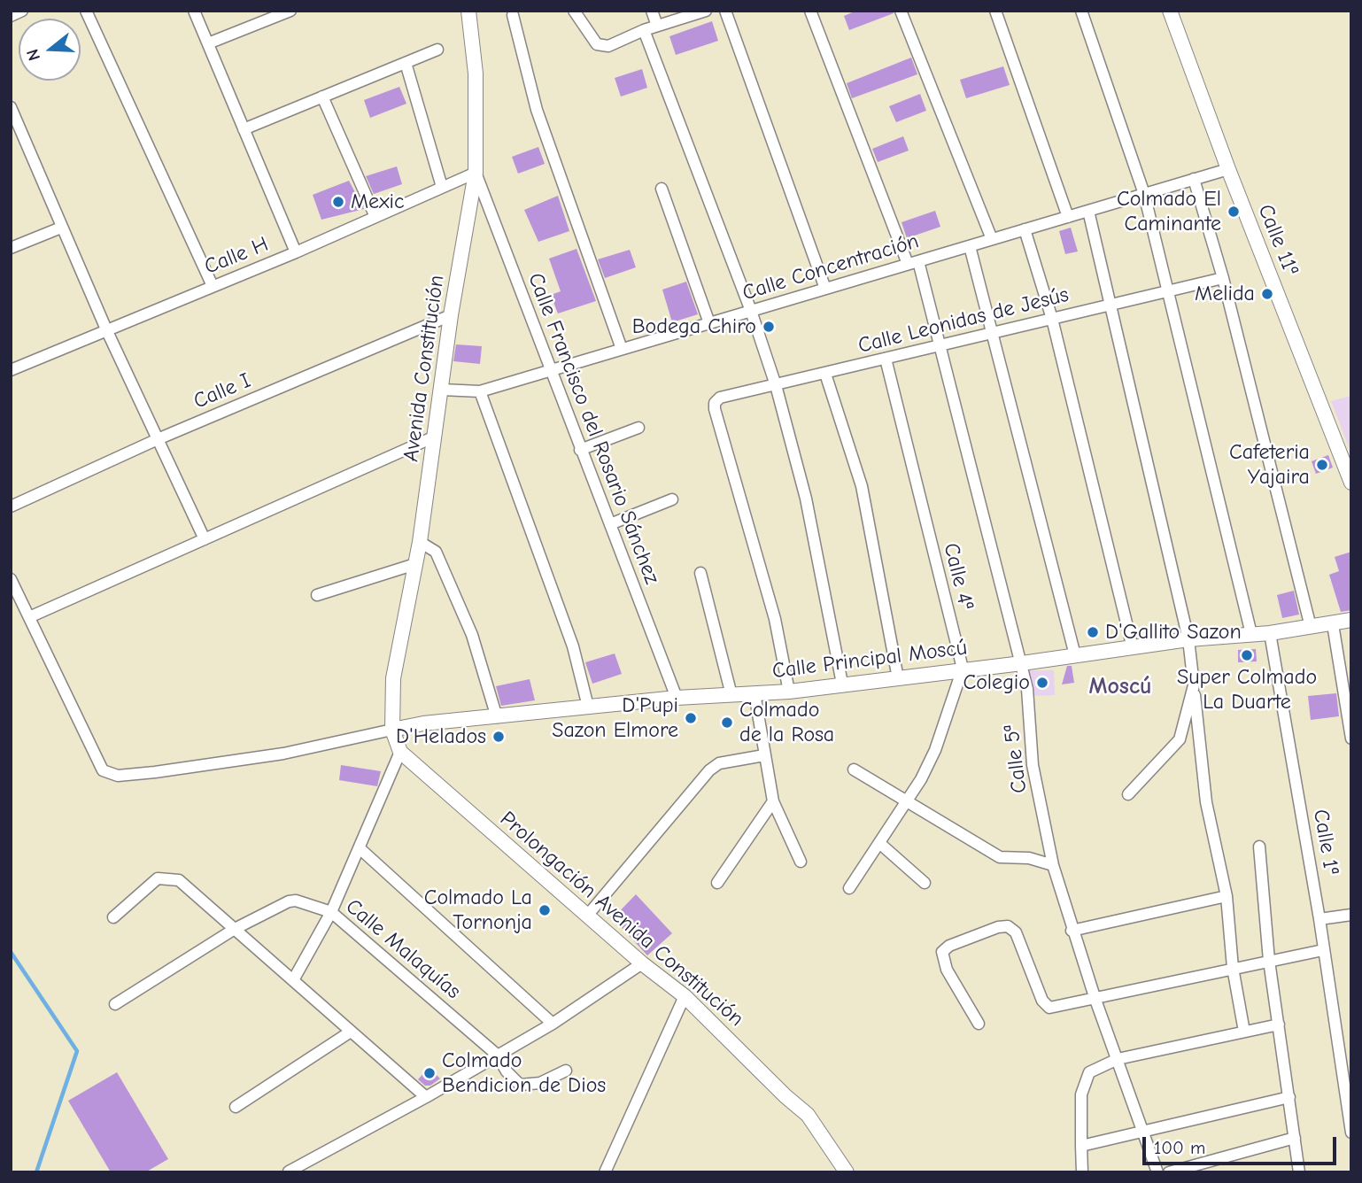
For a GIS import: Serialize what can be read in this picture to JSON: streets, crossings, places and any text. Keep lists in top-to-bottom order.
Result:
{
  "streets": {
    "street": [
      "Calle 11ª",
      "Calle H",
      "Calle Concentración",
      "Calle Leonidas de Jesús",
      "Avenida Constitución",
      "Calle I",
      "Calle Francisco del Rosario Sánchez",
      "Calle 4ª",
      "Calle Principal Moscú",
      "Calle 5ª",
      "Calle 1ª",
      "Prolongación Avenida Constitución",
      "Calle Malaquías"
    ]
  },
  "crossings": [
    ["Calle 11ª", "Calle Concentración"],
    ["Calle H", "Avenida Constitución"],
    ["Calle H", "Calle Francisco del Rosario Sánchez"],
    ["Calle Concentración", "Avenida Constitución"],
    ["Calle Concentración", "Calle Francisco del Rosario Sánchez"],
    ["Calle Concentración", "Calle 5ª"],
    ["Calle Leonidas de Jesús", "Calle 4ª"],
    ["Calle Leonidas de Jesús", "Calle Principal Moscú"],
    ["Calle Leonidas de Jesús", "Calle 5ª"],
    ["Avenida Constitución", "Calle I"],
    ["Avenida Constitución", "Calle Francisco del Rosario Sánchez"],
    ["Avenida Constitución", "Calle Principal Moscú"],
    ["Avenida Constitución", "Prolongación Avenida Constitución"],
    ["Calle Francisco del Rosario Sánchez", "Calle Principal Moscú"],
    ["Calle 4ª", "Calle Principal Moscú"],
    ["Calle Principal Moscú", "Calle 5ª"],
    ["Calle Principal Moscú", "Calle 1ª"],
    ["Calle Principal Moscú", "Prolongación Avenida Constitución"]
  ],
  "districts": ["Moscú"],
  "places": [
    "Mexic",
    "Colmado El Caminante",
    "Melida",
    "Bodega Chiro",
    "Cafeteria Yajaira",
    "D'Gallito Sazon",
    "Super Colmado La Duarte",
    "Colegio",
    "D'Pupi Sazon Elmore",
    "Colmado de la Rosa",
    "D'Helados",
    "Colmado La Tornonja",
    "Colmado Bendicion de Dios"
  ],
  "scale_bar": "100 m",
  "north": "left"
}
